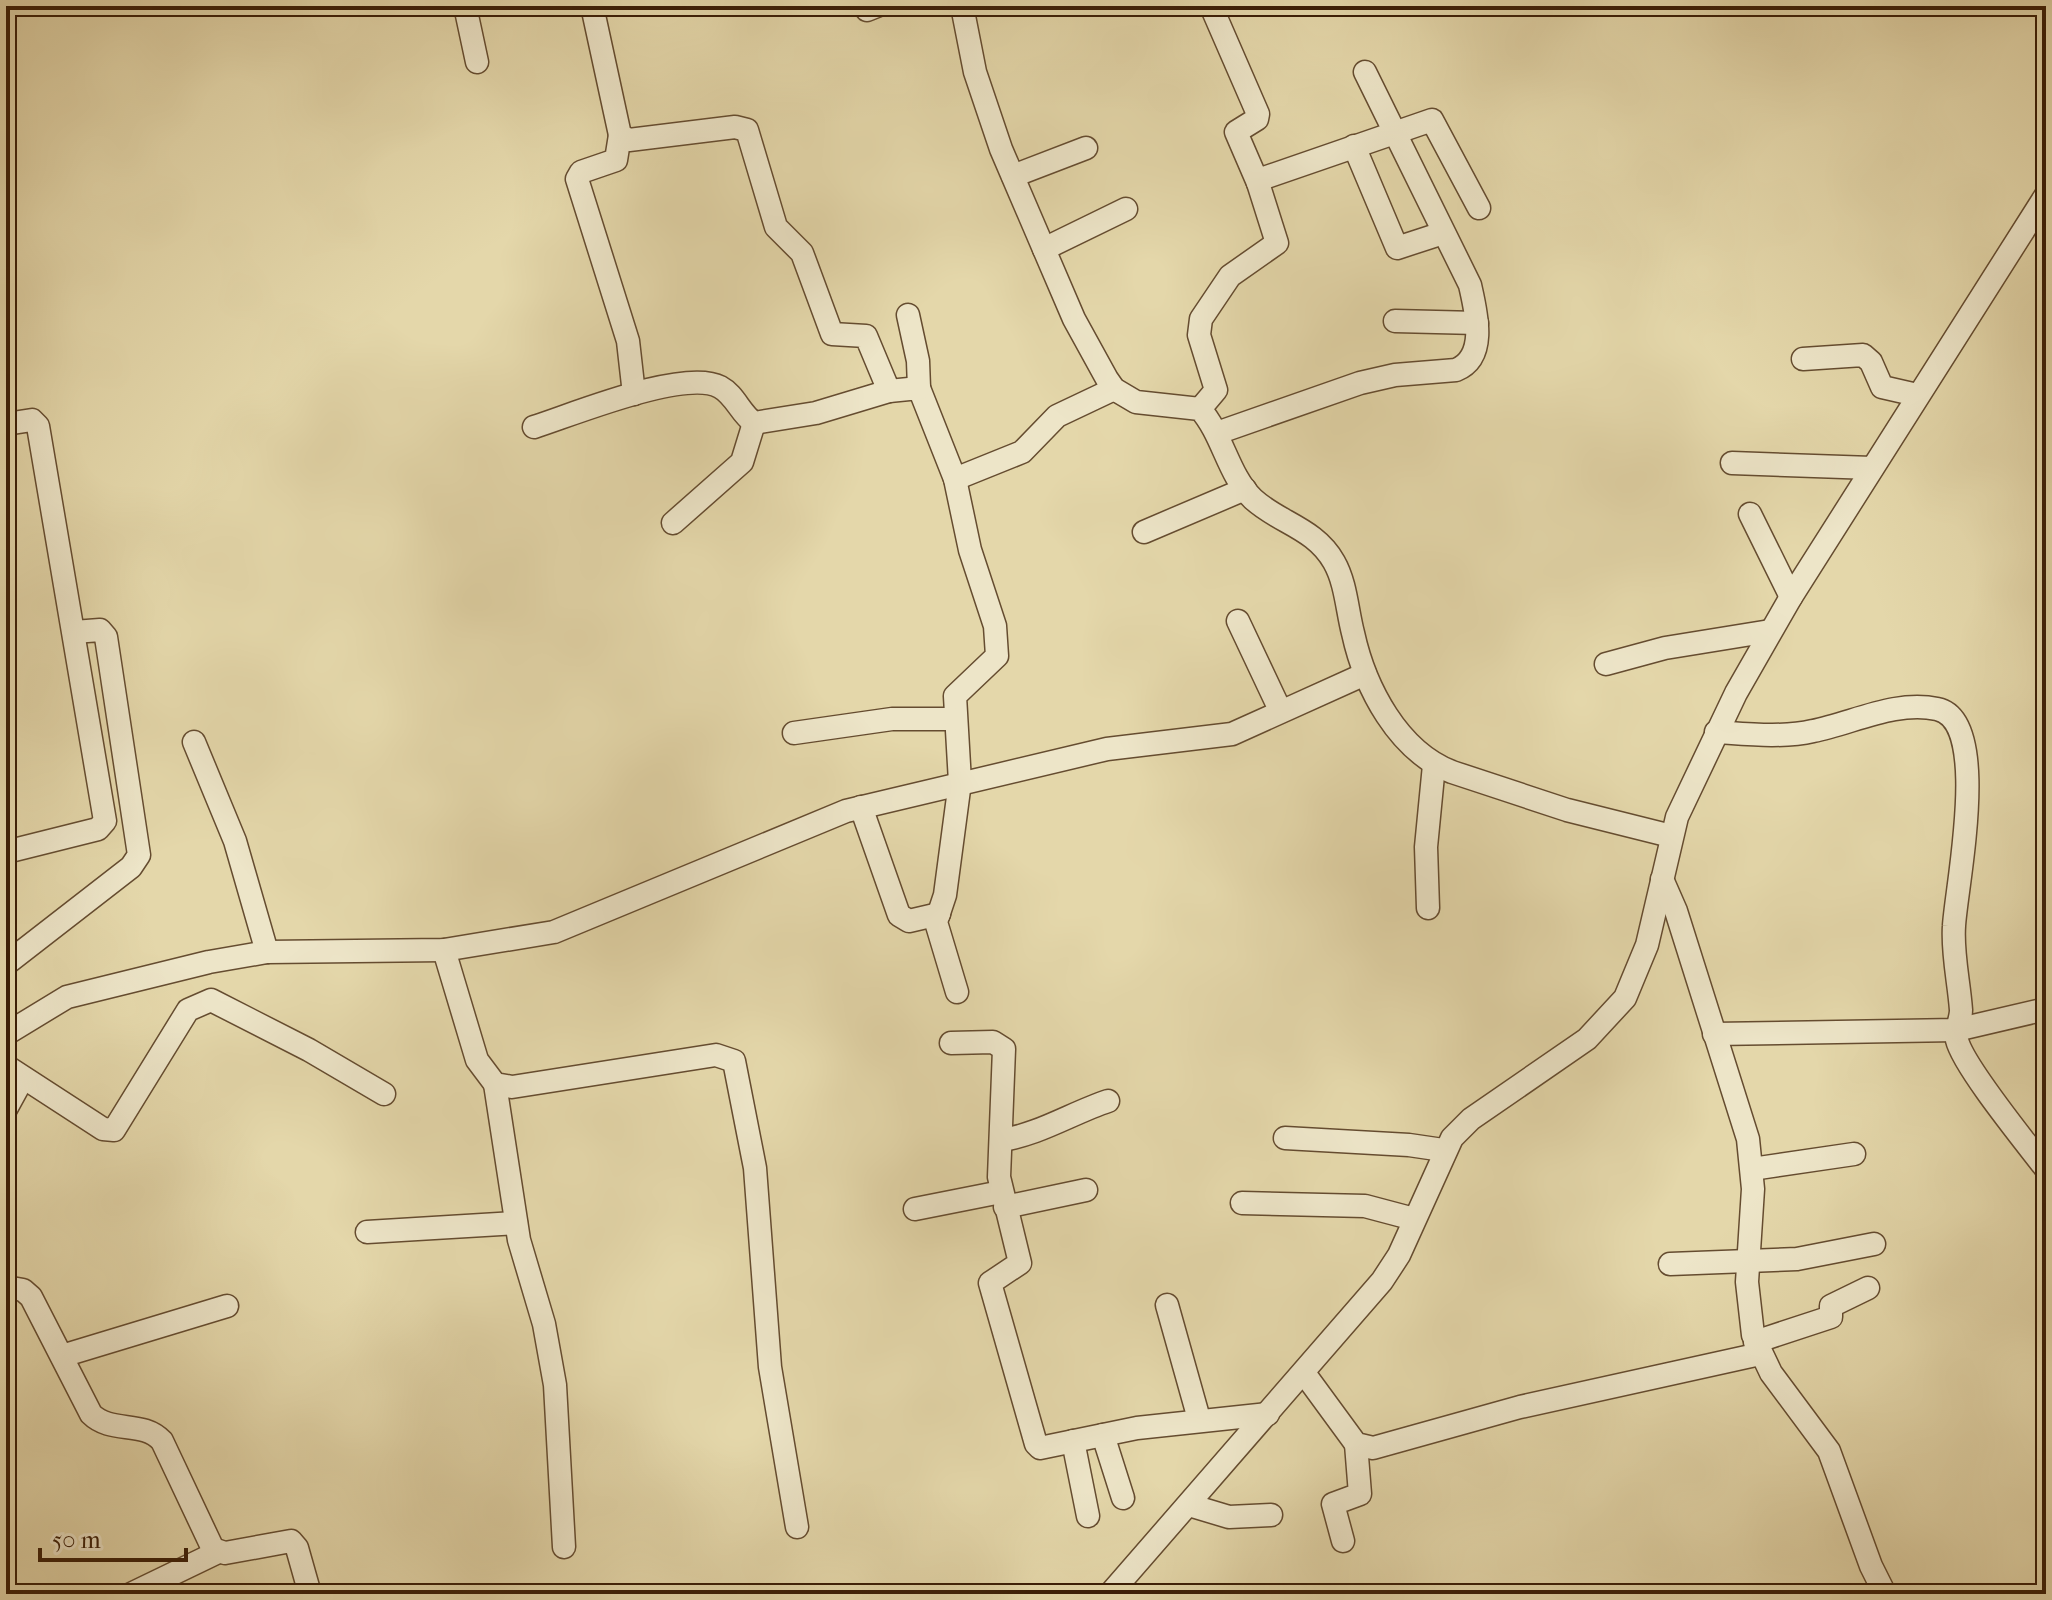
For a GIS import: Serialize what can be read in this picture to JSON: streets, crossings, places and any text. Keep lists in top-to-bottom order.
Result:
{
  "scale_bar": "50 m"
}
